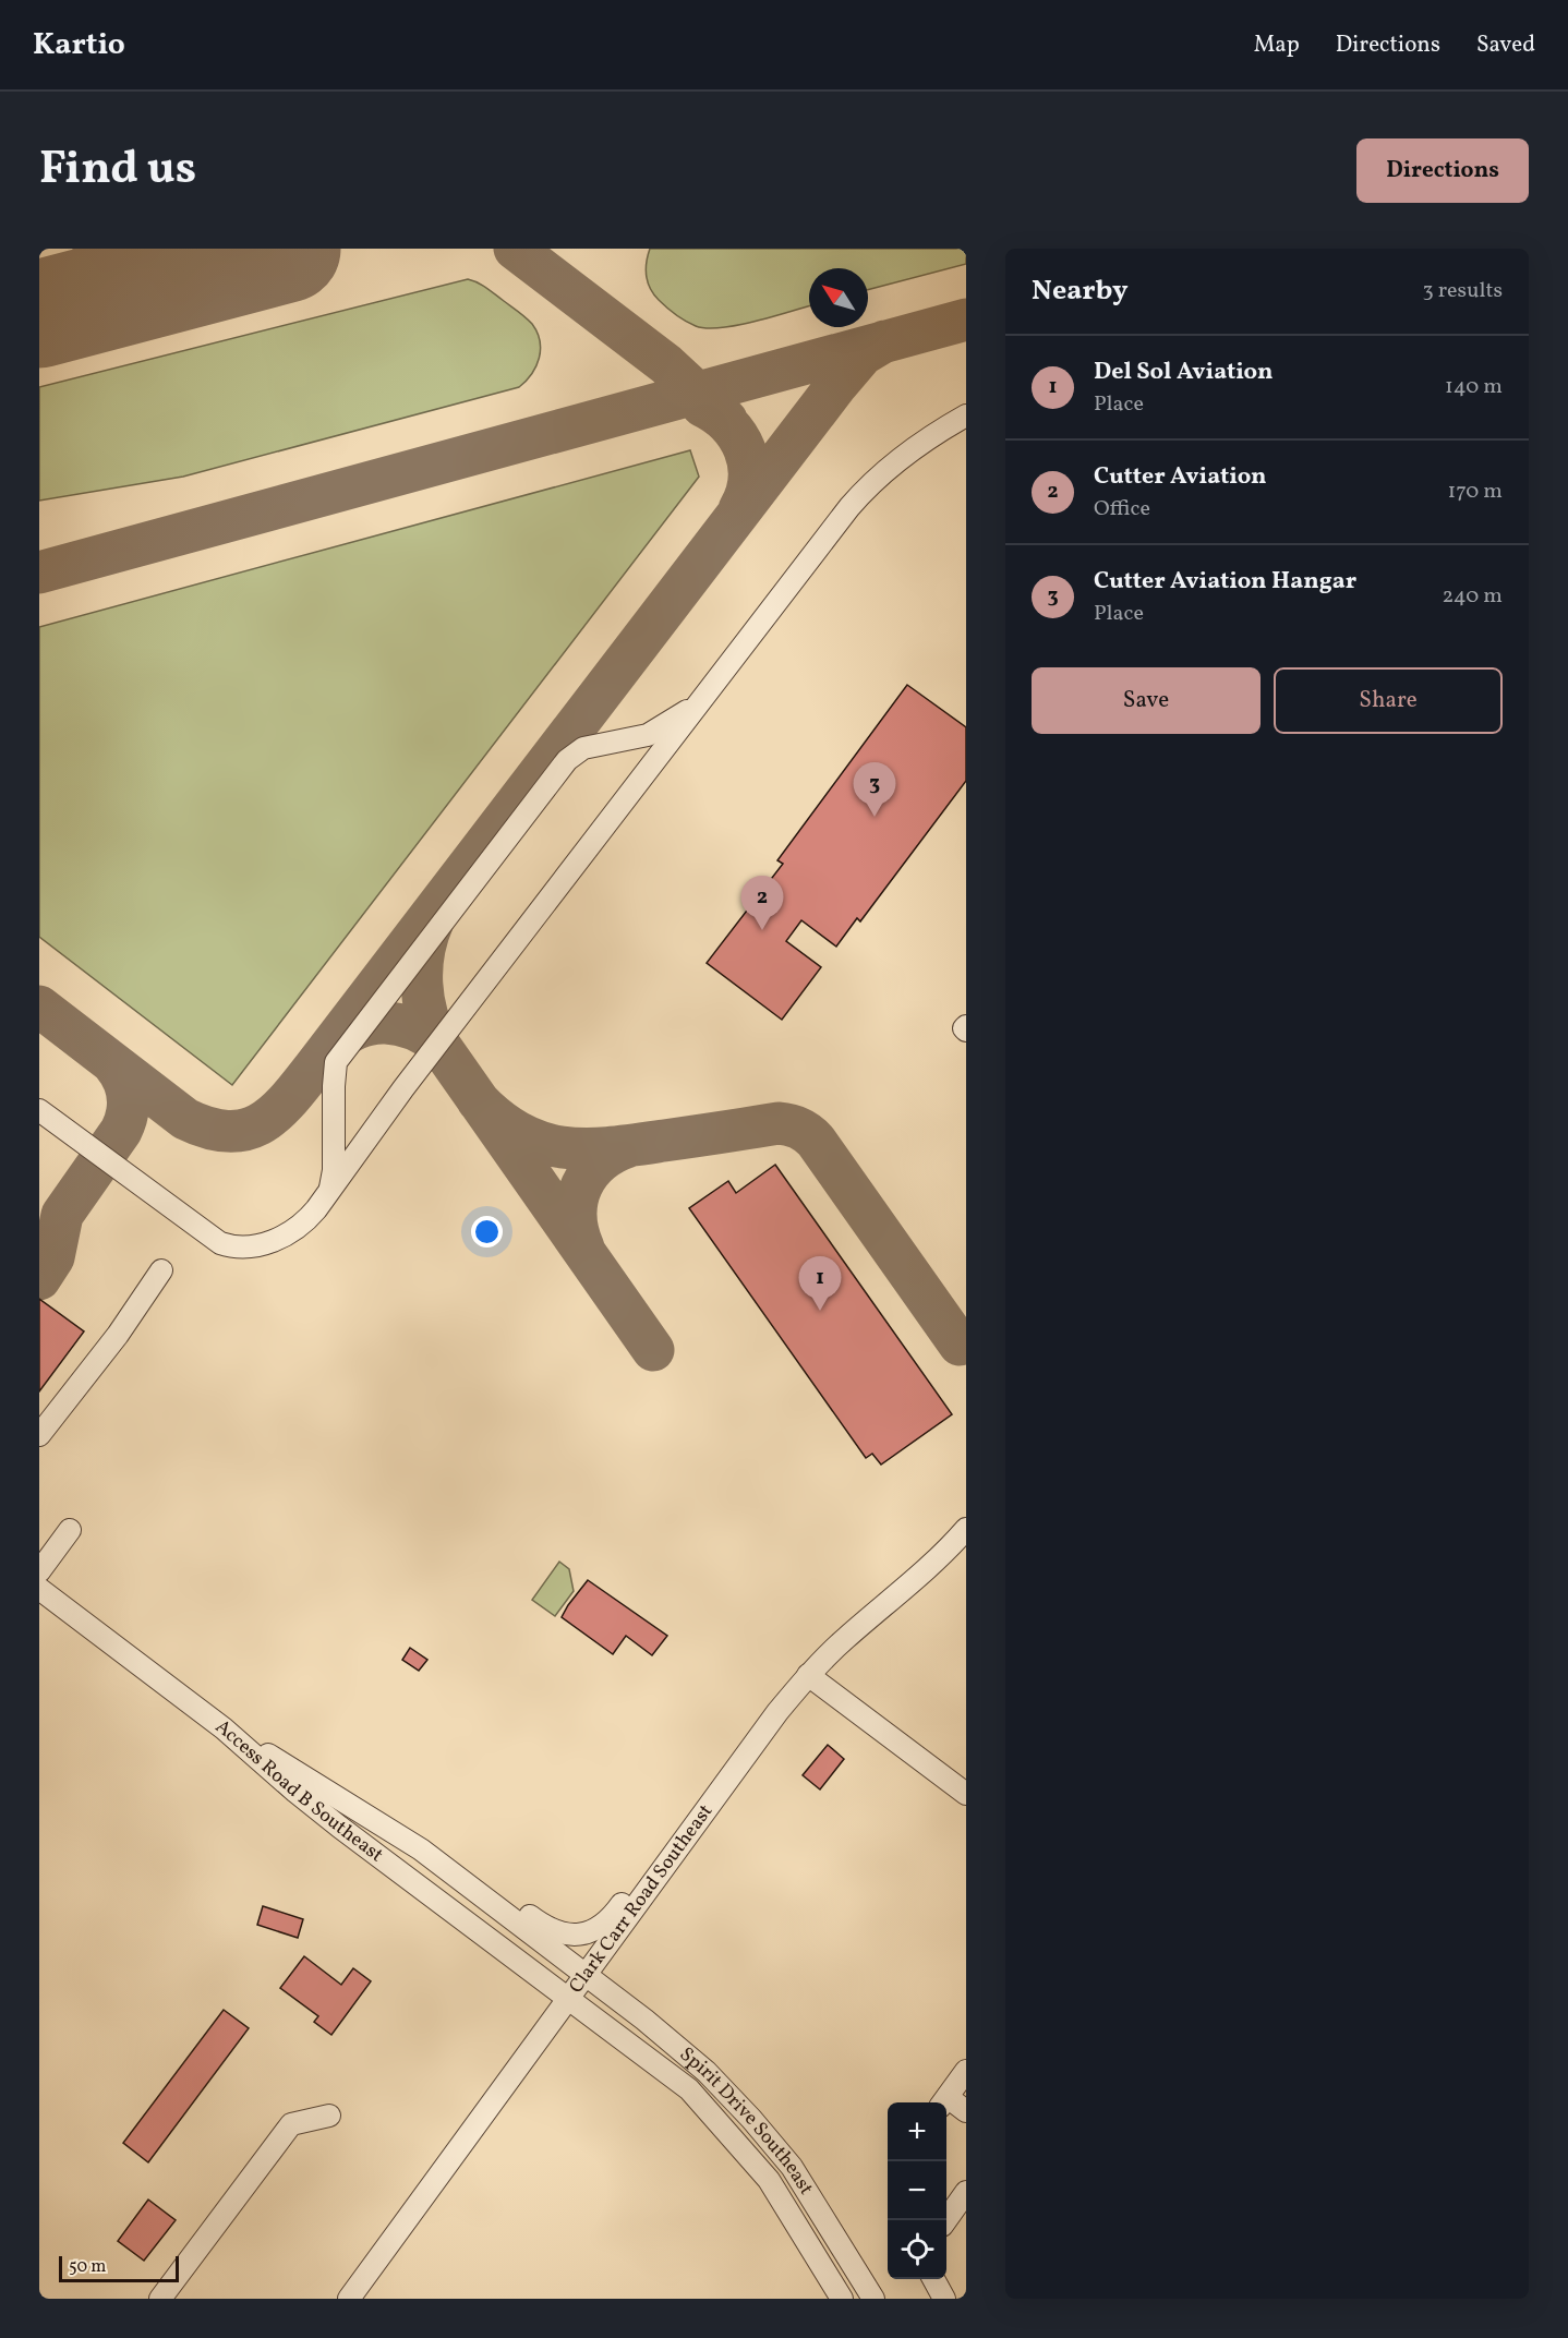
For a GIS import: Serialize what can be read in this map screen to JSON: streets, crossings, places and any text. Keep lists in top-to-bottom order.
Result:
{
  "streets": {
    "street": ["Access Road B Southeast", "Clark Carr Road Southeast", "Spirit Drive Southeast"]
  },
  "crossings": [
    ["Access Road B Southeast", "Clark Carr Road Southeast"],
    ["Access Road B Southeast", "Spirit Drive Southeast"],
    ["Clark Carr Road Southeast", "Spirit Drive Southeast"]
  ],
  "scale_bar": "50 m",
  "north": "top left",
  "page": {
    "header": "Kartio",
    "nav": ["Map", "Directions", "Saved"],
    "title": "Find us",
    "buttons": [
      "Directions",
      ["Save", "Share"]
    ],
    "heading": ["Nearby", "3 results"],
    "list": [
      {
        "mark": "1",
        "name": "Del Sol Aviation",
        "note": "Place",
        "value": "140 m"
      },
      {
        "mark": "2",
        "name": "Cutter Aviation",
        "note": "Office",
        "value": "170 m"
      },
      {
        "mark": "3",
        "name": "Cutter Aviation Hangar",
        "note": "Place",
        "value": "240 m"
      }
    ],
    "pins": ["3", "2", "1"],
    "map_buttons": ["+", "−"],
    "scale": "50 m"
  }
}
